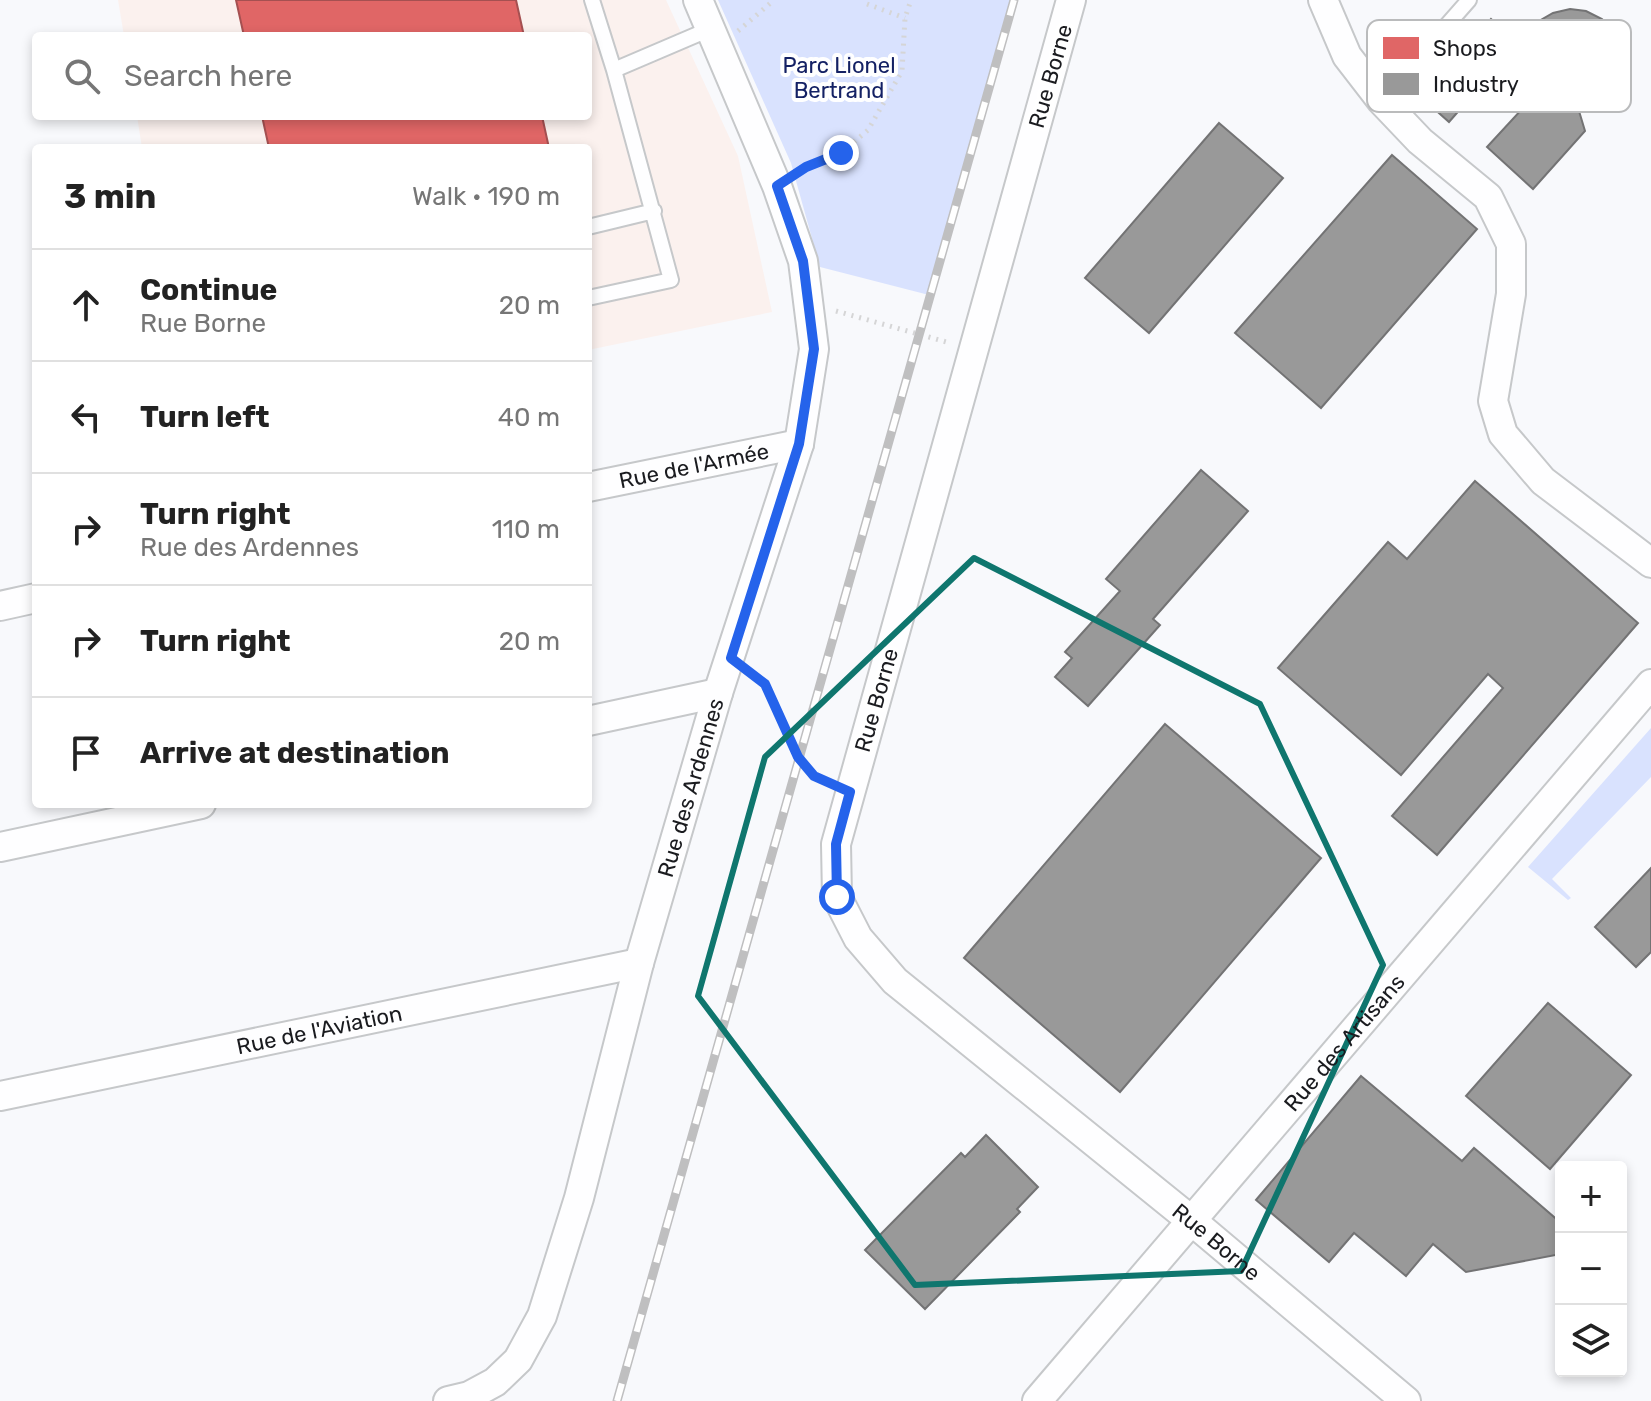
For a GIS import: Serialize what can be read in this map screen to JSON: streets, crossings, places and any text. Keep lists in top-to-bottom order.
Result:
{
  "streets": {
    "street": [
      "Rue Borne",
      "Rue de l'Armée",
      "Rue des Ardennes",
      "Rue de l'Aviation",
      "Rue des Artisans"
    ]
  },
  "crossings": [
    ["Rue Borne", "Rue des Artisans"],
    ["Rue de l'Armée", "Rue des Ardennes"],
    ["Rue des Ardennes", "Rue de l'Aviation"]
  ],
  "parks": ["Parc Lionel Bertrand"],
  "legend": ["Shops", "Industry"],
  "page": {
    "search": "Search here",
    "heading": ["3 min", "Walk · 190 m"],
    "list": [
      ["Continue", "Rue Borne", "20 m"],
      ["Turn left", "40 m"],
      ["Turn right", "Rue des Ardennes", "110 m"],
      ["Turn right", "20 m"],
      "Arrive at destination"
    ],
    "map_buttons": ["+", "−"]
  }
}
